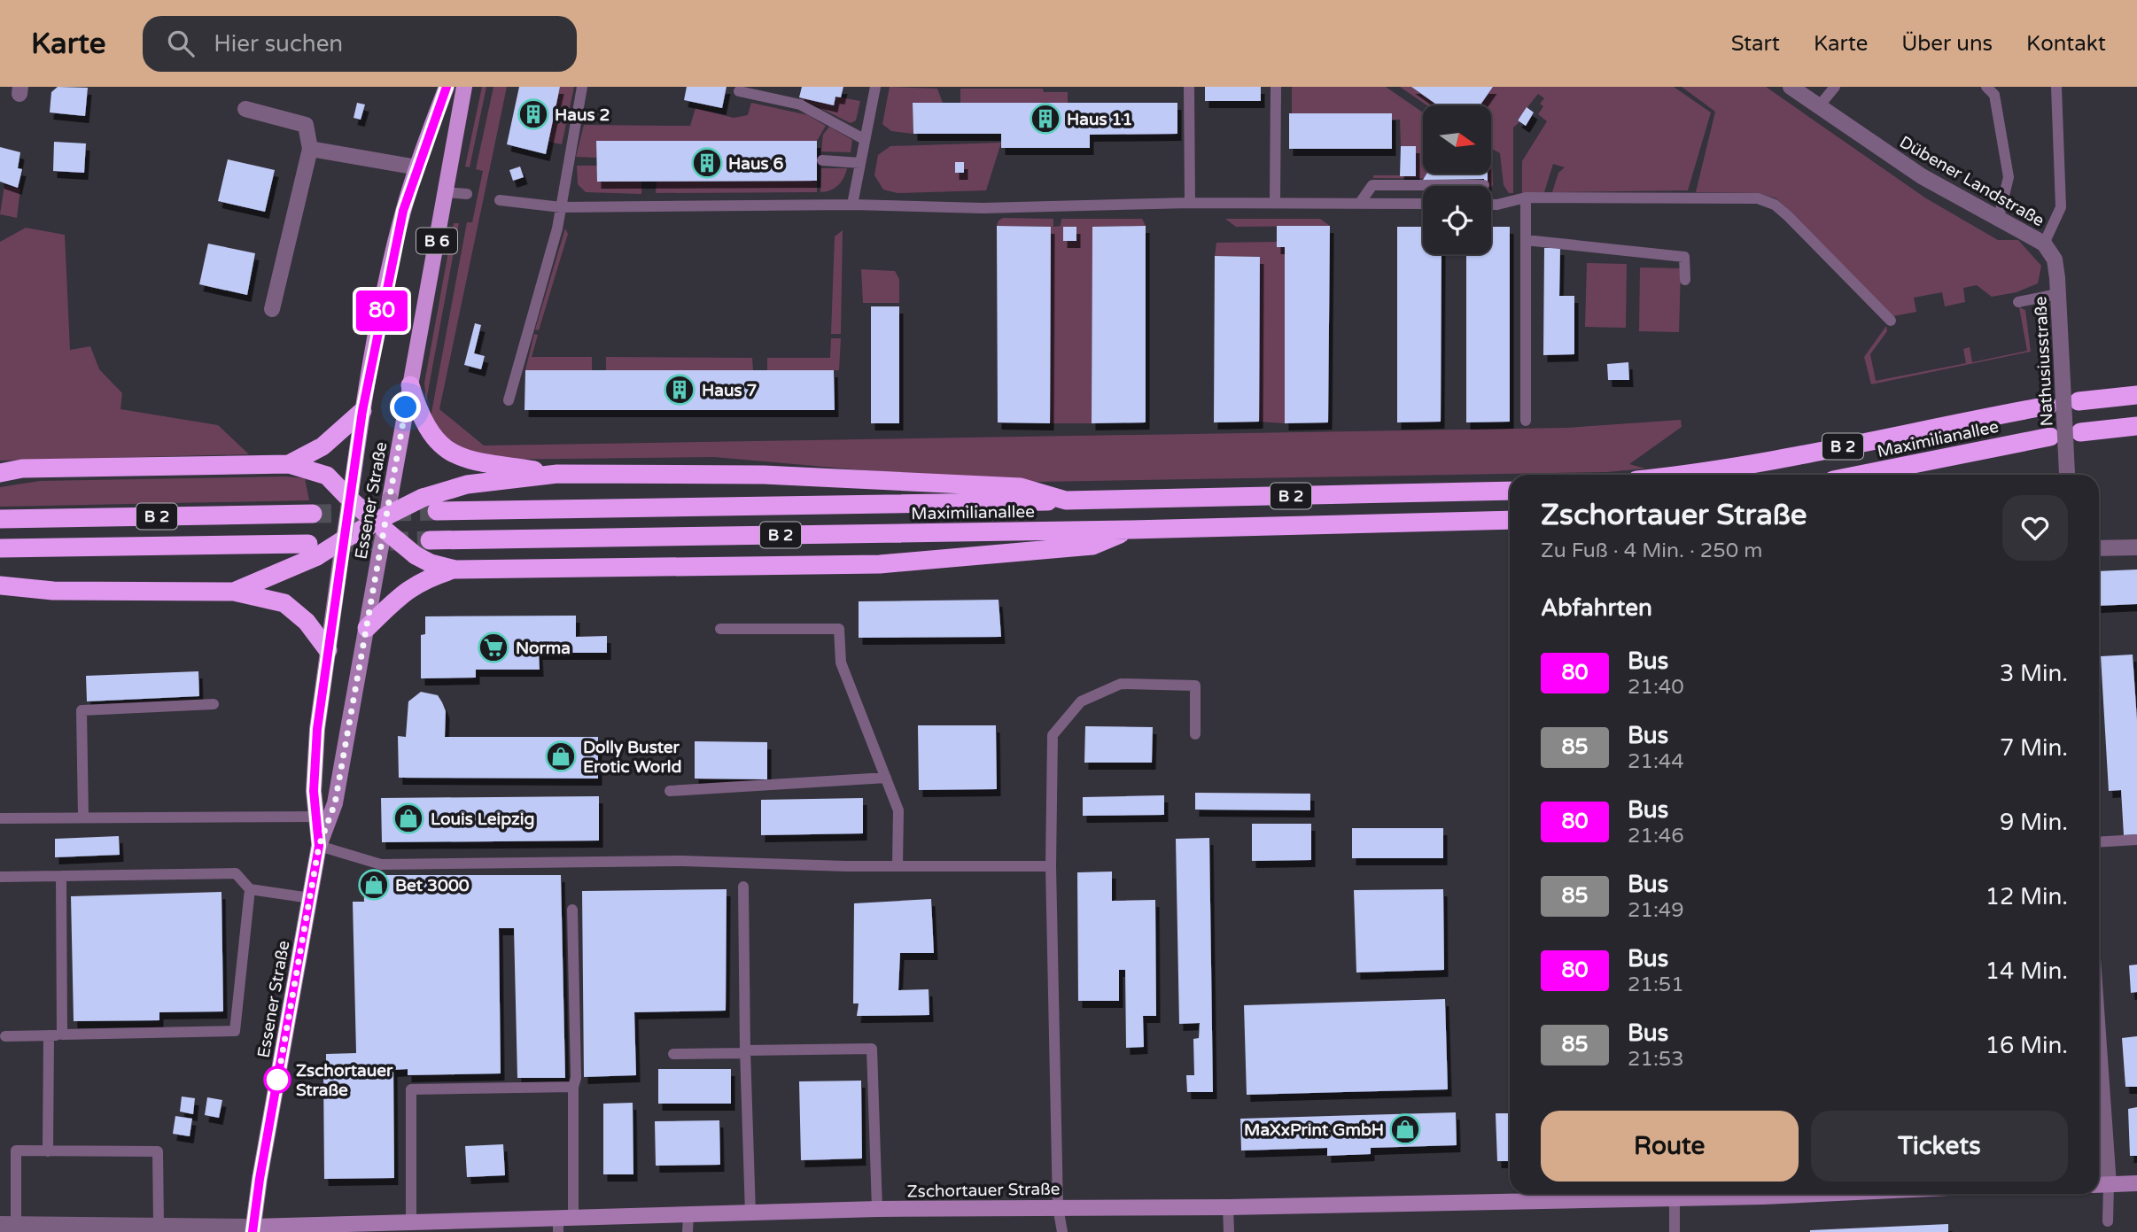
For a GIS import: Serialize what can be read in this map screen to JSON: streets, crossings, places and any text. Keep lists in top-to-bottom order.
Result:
{
  "streets": {
    "highway": ["Maximilianallee", "B 2"],
    "main road": ["B 6", "Essener Straße"],
    "street": ["Dübener Landstraße", "Nathusiusstraße", "Zschortauer Straße"]
  },
  "crossings": [
    ["Dübener Landstraße", "Nathusiusstraße"],
    ["Maximilianallee", "B 2"],
    ["Essener Straße", "Zschortauer Straße"]
  ],
  "places": {
    "building": [
      "Haus 2",
      "Haus 11",
      "Haus 6",
      "Haus 7"
    ],
    "supermarket": ["Norma"],
    "shop": [
      "Dolly Buster Erotic World",
      "Louis Leipzig",
      "Bet 3000",
      "MaXxPrint GmbH"
    ],
    "other": ["Zschortauer Straße"]
  },
  "lines": ["bus line 80"],
  "north": "right",
  "page": {
    "header": "Karte",
    "search": "Hier suchen",
    "nav": [
      "Start",
      "Karte",
      "Über uns",
      "Kontakt"
    ],
    "on_map": "80",
    "heading": [
      ["Zschortauer Straße", "Zu Fuß · 4 Min. · 250 m"],
      "Abfahrten"
    ],
    "list": [
      {
        "mark": "80",
        "name": "Bus",
        "note": "21:40",
        "value": "3 Min."
      },
      {
        "mark": "85",
        "name": "Bus",
        "note": "21:44",
        "value": "7 Min."
      },
      {
        "mark": "80",
        "name": "Bus",
        "note": "21:46",
        "value": "9 Min."
      },
      {
        "mark": "85",
        "name": "Bus",
        "note": "21:49",
        "value": "12 Min."
      },
      {
        "mark": "80",
        "name": "Bus",
        "note": "21:51",
        "value": "14 Min."
      },
      {
        "mark": "85",
        "name": "Bus",
        "note": "21:53",
        "value": "16 Min."
      }
    ],
    "buttons": ["Route", "Tickets"]
  }
}
